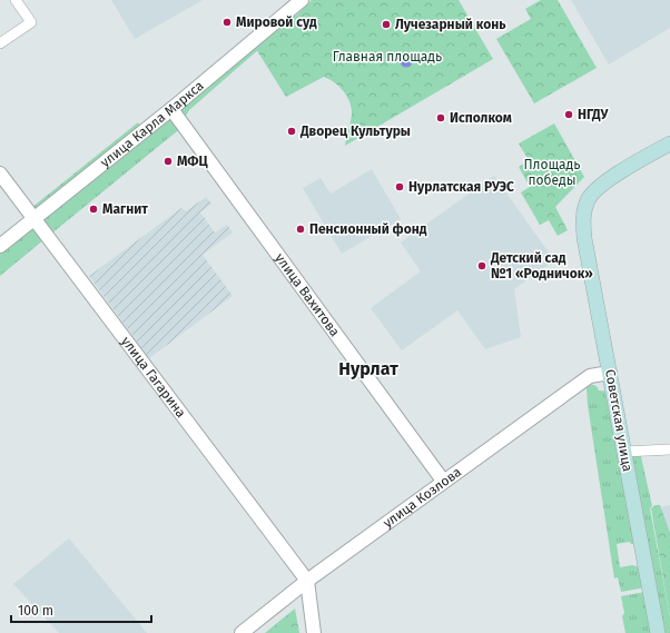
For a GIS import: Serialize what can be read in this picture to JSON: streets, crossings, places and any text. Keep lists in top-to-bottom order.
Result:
{
  "streets": {
    "main road": ["Советская улица"],
    "street": [
      "улица Карла Маркса",
      "улица Вахитова",
      "улица Гагарина",
      "улица Козлова"
    ]
  },
  "crossings": [
    ["улица Карла Маркса", "улица Вахитова"],
    ["улица Карла Маркса", "улица Гагарина"],
    ["улица Вахитова", "улица Козлова"],
    ["улица Гагарина", "улица Козлова"],
    ["Советская улица", "улица Козлова"]
  ],
  "districts": ["Нурлат"],
  "parks": ["Главная площадь", "Площадь победы"],
  "places": [
    "Мировой суд",
    "Лучезарный конь",
    "НГДУ",
    "Исполком",
    "Дворец Культуры",
    "МФЦ",
    "Нурлатская РУЭС",
    "Магнит",
    "Пенсионный фонд",
    "Детский сад №1 «Родничок»"
  ],
  "scale_bar": "100 m"
}
